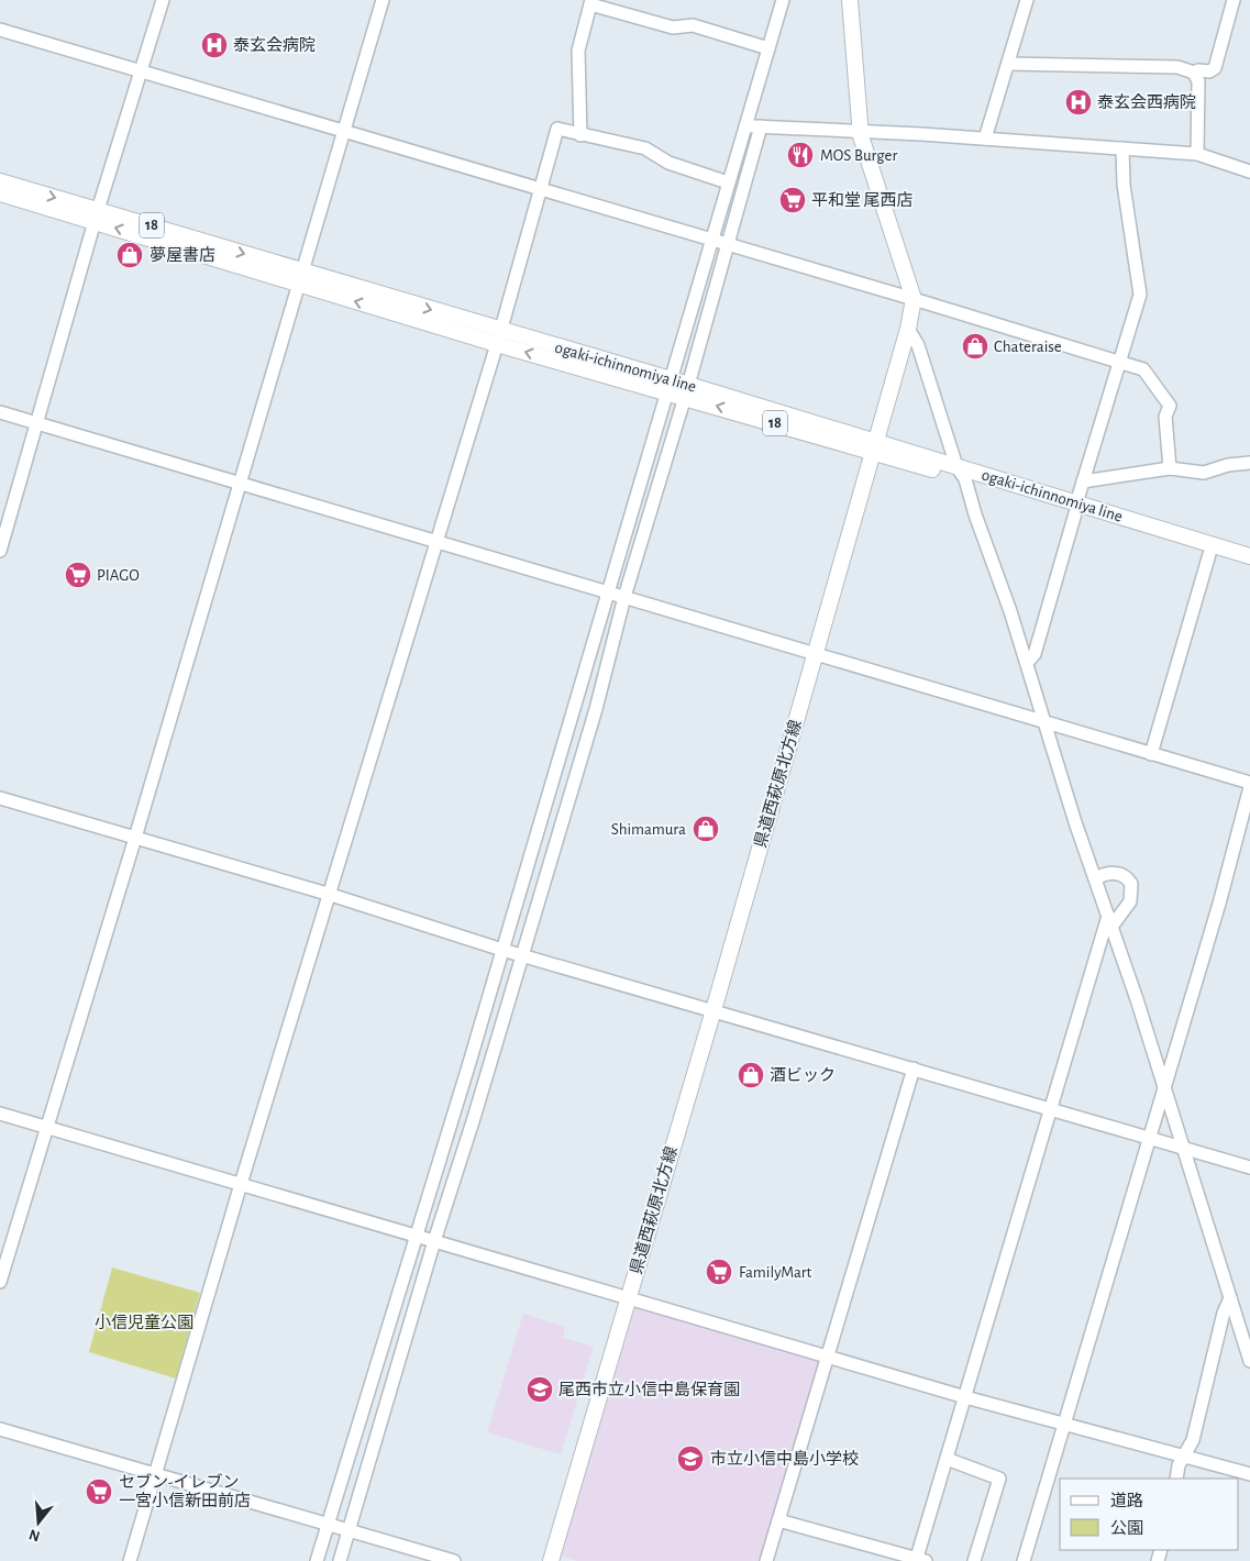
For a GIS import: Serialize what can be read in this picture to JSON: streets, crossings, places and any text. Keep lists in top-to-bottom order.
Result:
{
  "streets": {
    "main road": ["18", "ogaki-ichinnomiya line", "県道西萩原北方線"]
  },
  "crossings": [
    ["ogaki-ichinnomiya line", "県道西萩原北方線"]
  ],
  "parks": ["小信児童公園"],
  "places": {
    "hospital": ["泰玄会病院", "泰玄会西病院"],
    "restaurant": ["MOS Burger"],
    "supermarket": [
      "平和堂 尾西店",
      "PIAGO",
      "FamilyMart",
      "セブン-イレブン 一宮小信新田前店"
    ],
    "shop": [
      "夢屋書店",
      "Chateraise",
      "Shimamura",
      "酒ビック"
    ],
    "school or university": ["尾西市立小信中島保育園", "市立小信中島小学校"]
  },
  "legend": ["道路", "公園"],
  "north": "bottom"
}
